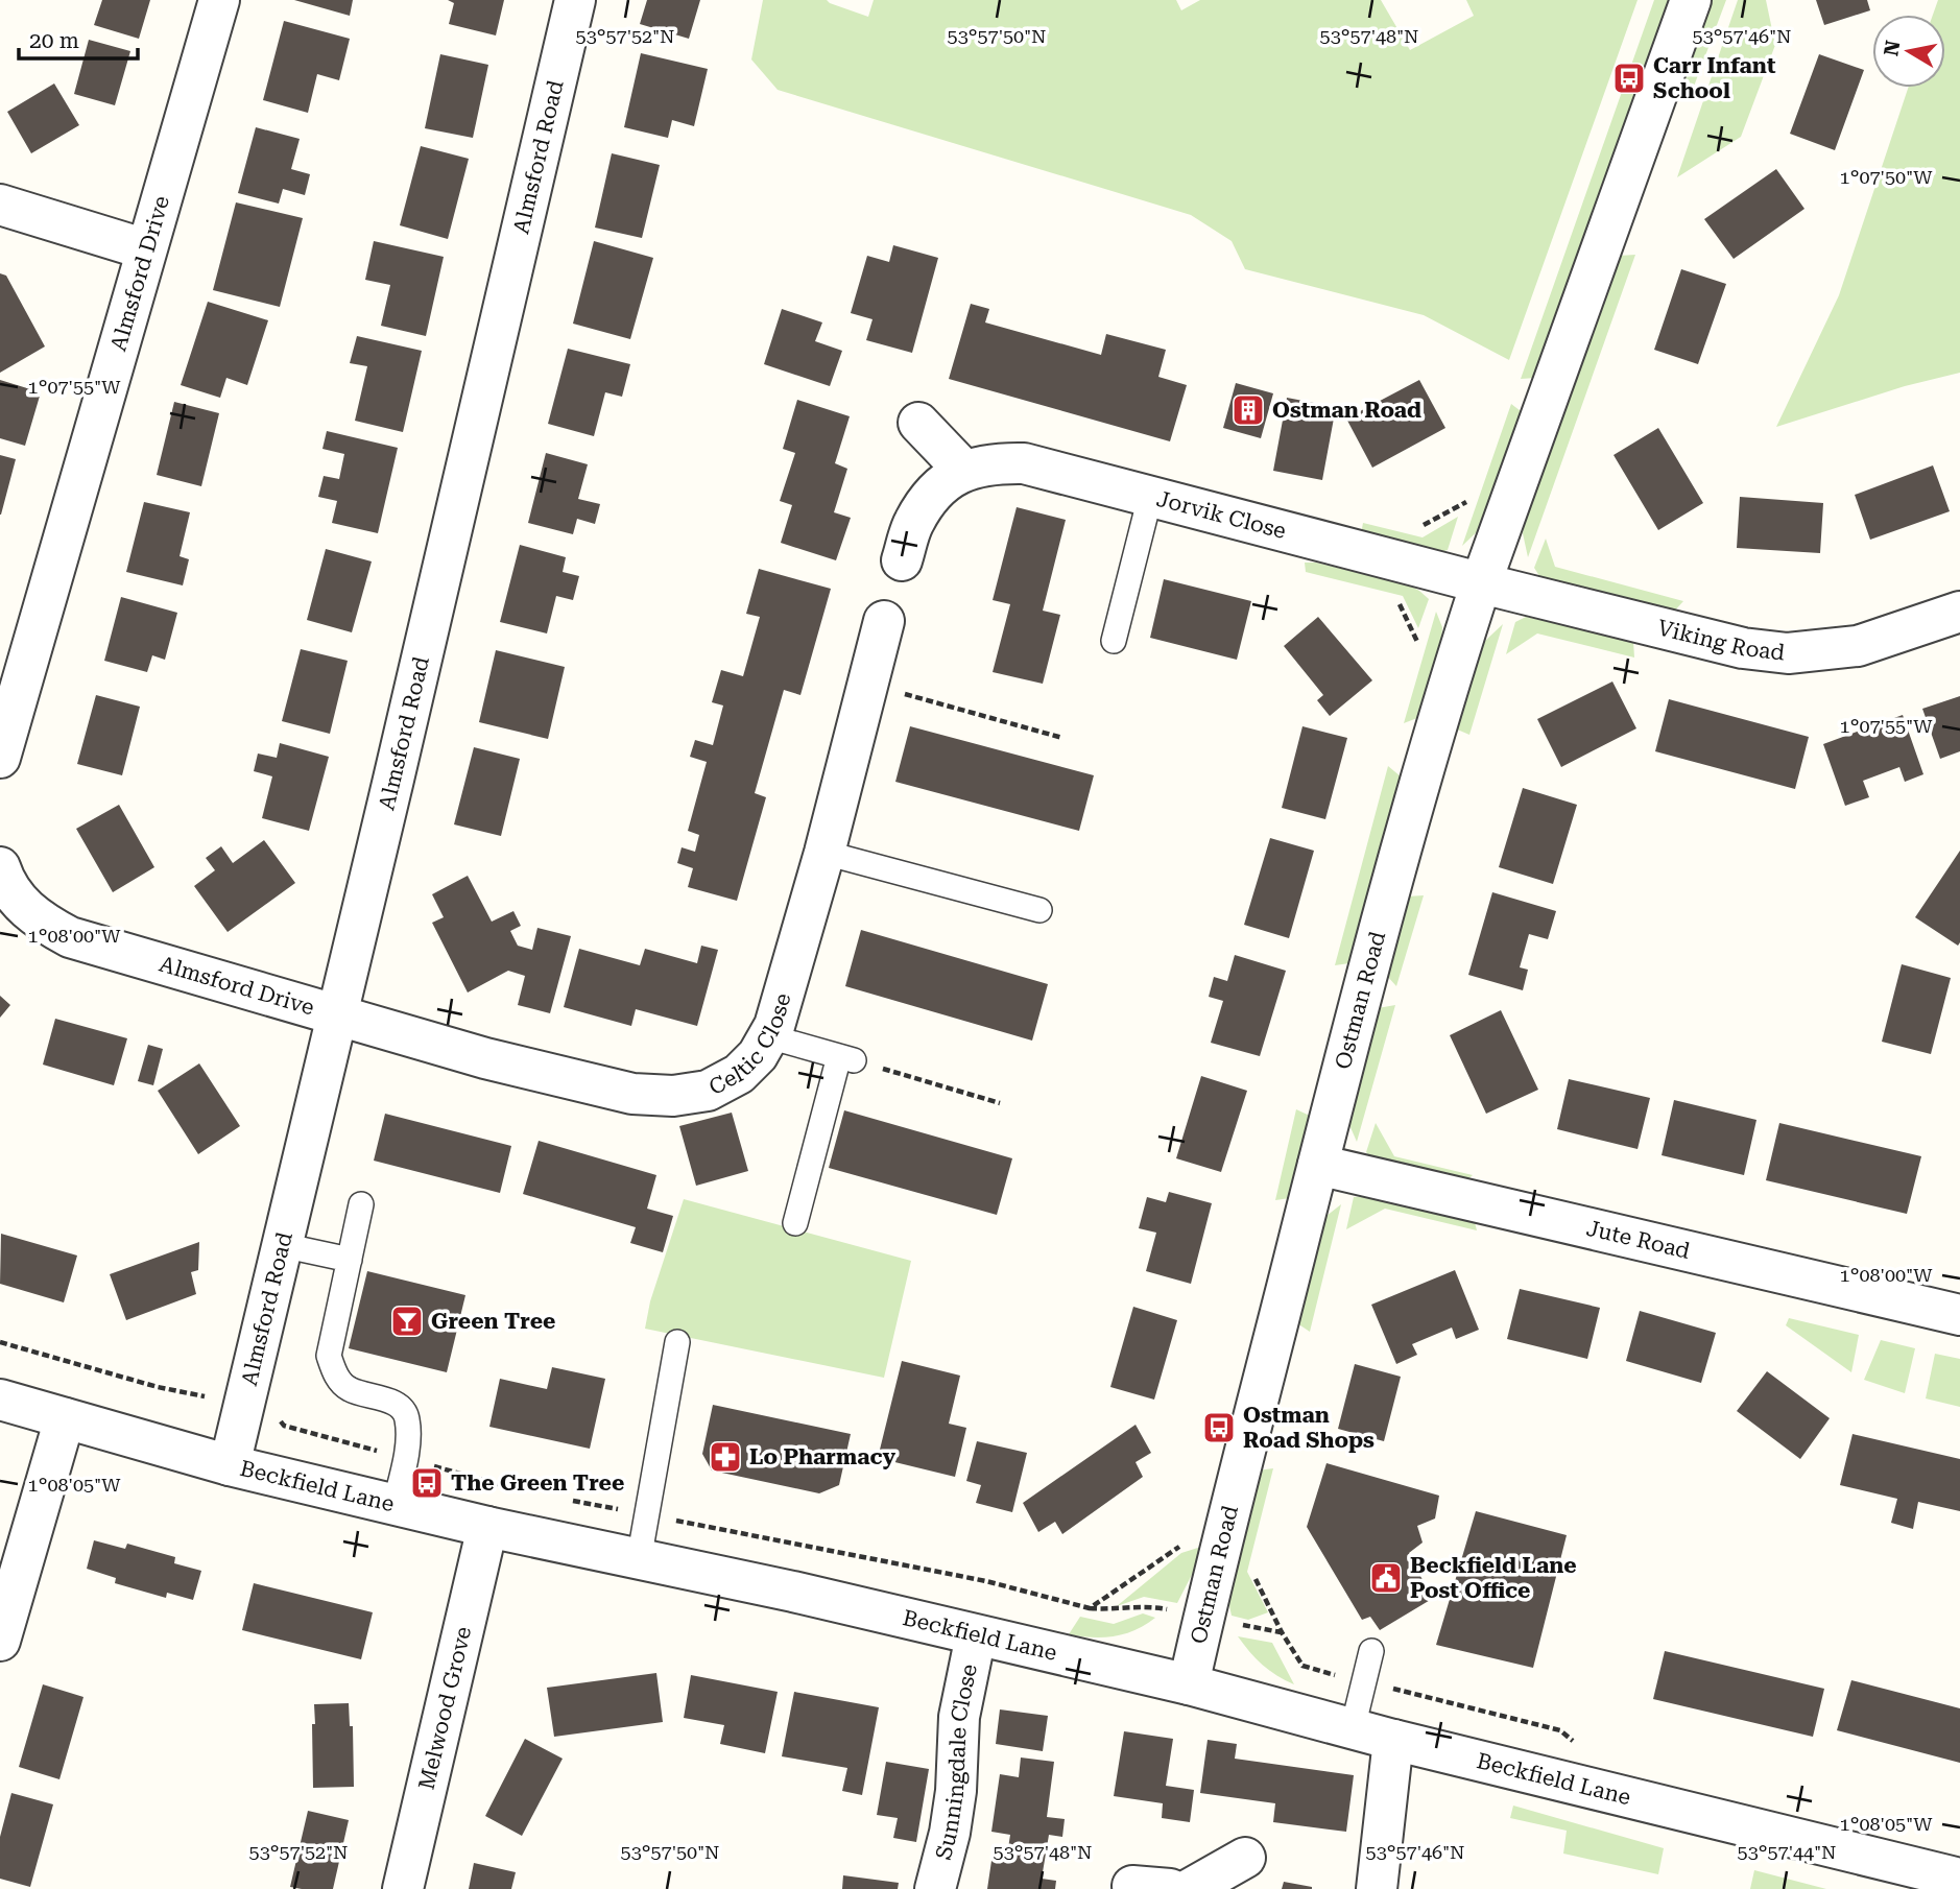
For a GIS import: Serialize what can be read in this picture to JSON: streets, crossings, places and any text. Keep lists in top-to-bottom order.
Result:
{
  "streets": {
    "street": [
      "Almsford Road",
      "Almsford Drive",
      "Jorvik Close",
      "Viking Road",
      "Ostman Road",
      "Celtic Close",
      "Jute Road",
      "Beckfield Lane",
      "Melwood Grove",
      "Sunningdale Close"
    ]
  },
  "crossings": [
    ["Almsford Road", "Almsford Drive"],
    ["Almsford Road", "Celtic Close"],
    ["Almsford Road", "Beckfield Lane"],
    ["Almsford Drive", "Celtic Close"],
    ["Jorvik Close", "Viking Road"],
    ["Jorvik Close", "Ostman Road"],
    ["Viking Road", "Ostman Road"],
    ["Ostman Road", "Jute Road"],
    ["Ostman Road", "Beckfield Lane"],
    ["Beckfield Lane", "Melwood Grove"],
    ["Beckfield Lane", "Sunningdale Close"]
  ],
  "places": {
    "bus stop": ["Carr Infant School", "Ostman Road Shops", "The Green Tree"],
    "building": ["Ostman Road"],
    "bar": ["Green Tree"],
    "pharmacy": ["Lo Pharmacy"],
    "public building": ["Beckfield Lane Post Office"]
  },
  "scale_bar": "20 m",
  "north": "left",
  "coordinates": [
    "53°57'52\"N",
    "53°57'50\"N",
    "53°57'48\"N",
    "53°57'46\"N",
    "1°07'50\"W",
    "1°07'55\"W",
    "1°08'00\"W",
    "1°08'05\"W",
    "53°57'44\"N"
  ]
}
